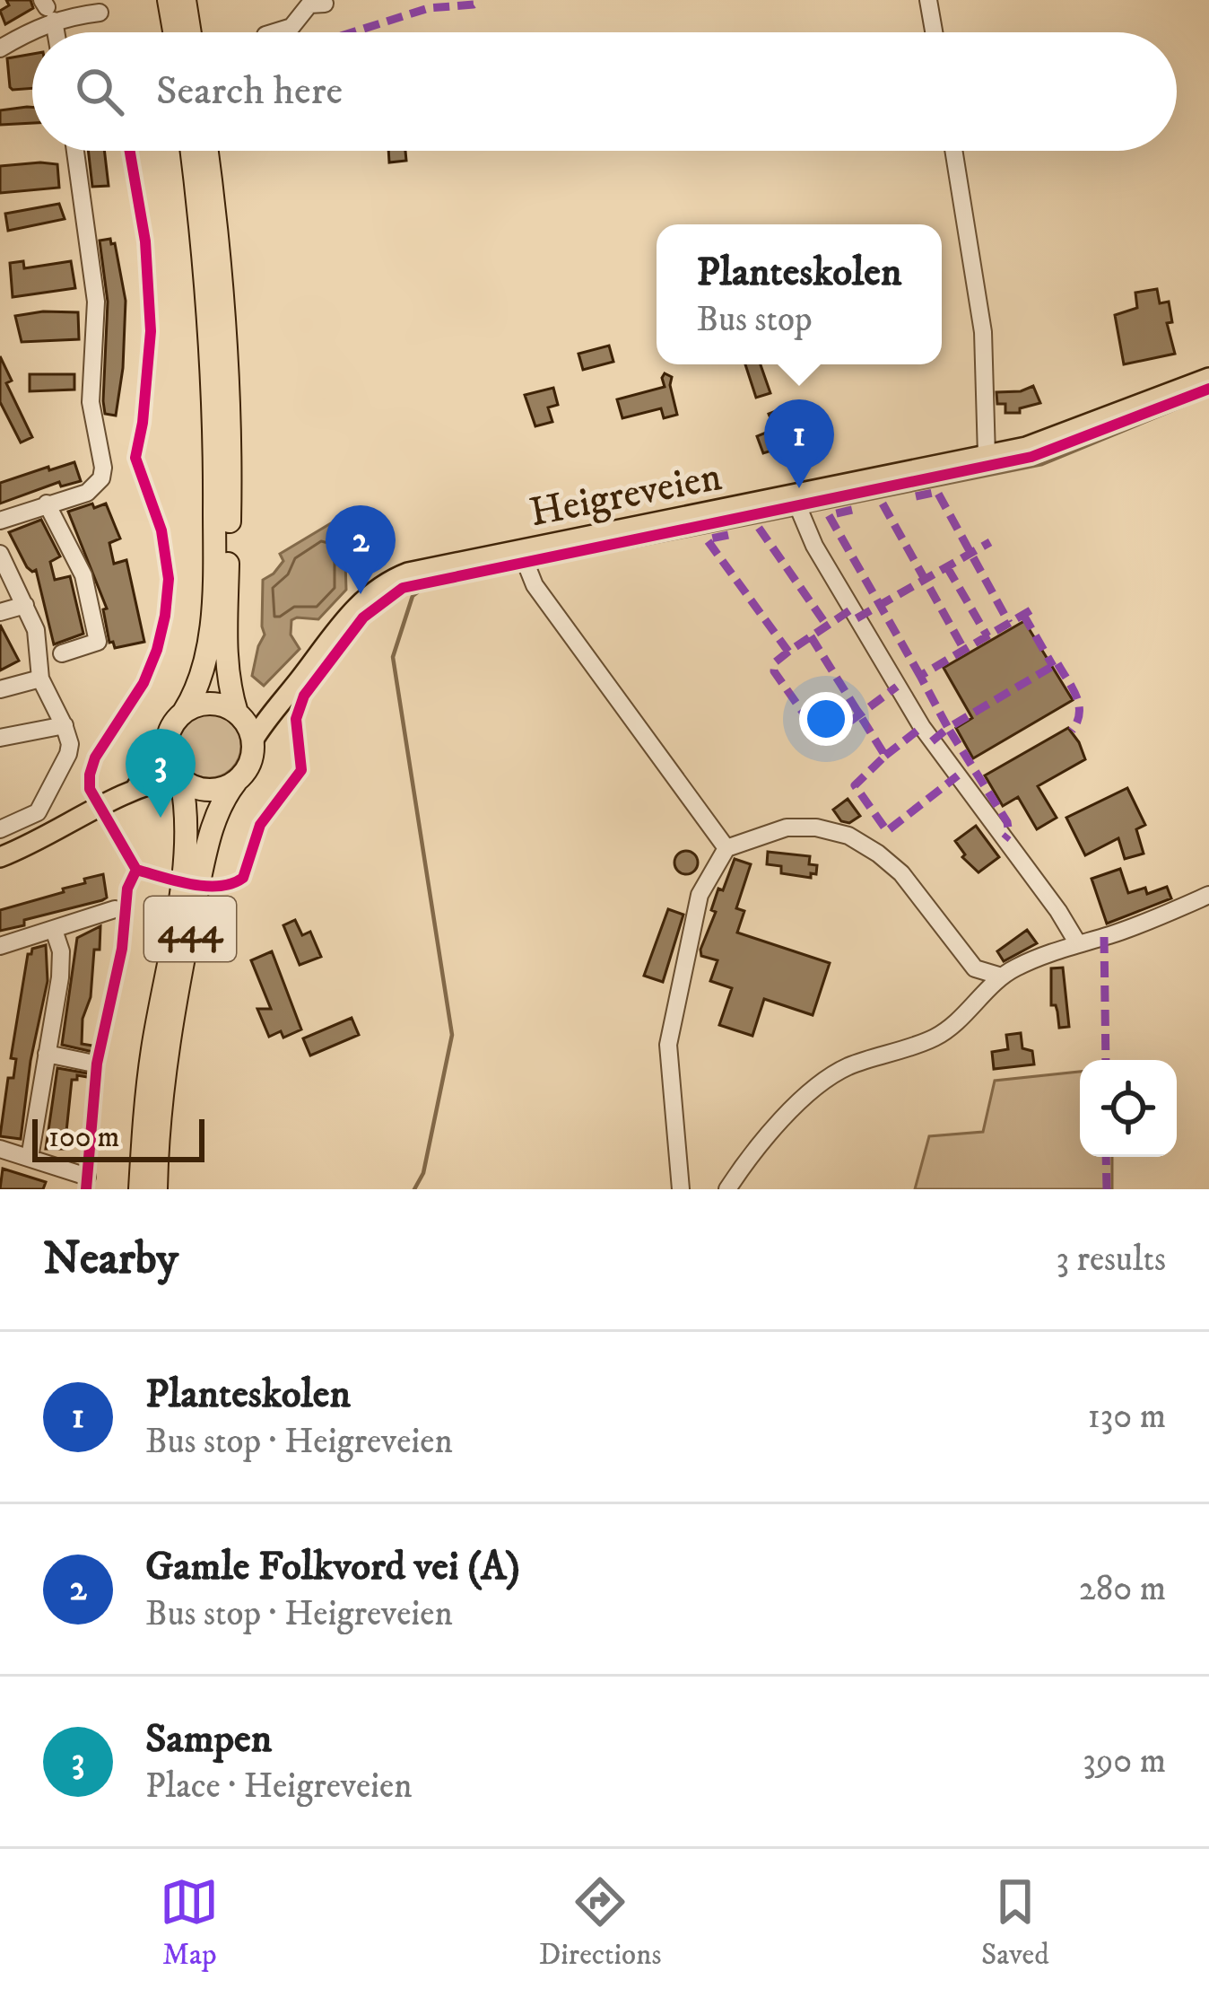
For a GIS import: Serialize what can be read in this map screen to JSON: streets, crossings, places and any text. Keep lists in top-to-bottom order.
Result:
{
  "streets": {
    "highway": ["444"],
    "main road": ["Heigreveien"]
  },
  "crossings": [
    ["Heigreveien", "444"]
  ],
  "scale_bar": "100 m",
  "page": {
    "search": "Search here",
    "popup": ["Planteskolen", "Bus stop"],
    "pins": ["1", "2", "3"],
    "scale": "100 m",
    "heading": ["Nearby", "3 results"],
    "list": [
      {
        "mark": "1",
        "name": "Planteskolen",
        "note": "Bus stop · Heigreveien",
        "value": "130 m"
      },
      {
        "mark": "2",
        "name": "Gamle Folkvord vei (A)",
        "note": "Bus stop · Heigreveien",
        "value": "280 m"
      },
      {
        "mark": "3",
        "name": "Sampen",
        "note": "Place · Heigreveien",
        "value": "390 m"
      }
    ],
    "nav": ["Map", "Directions", "Saved"]
  }
}
